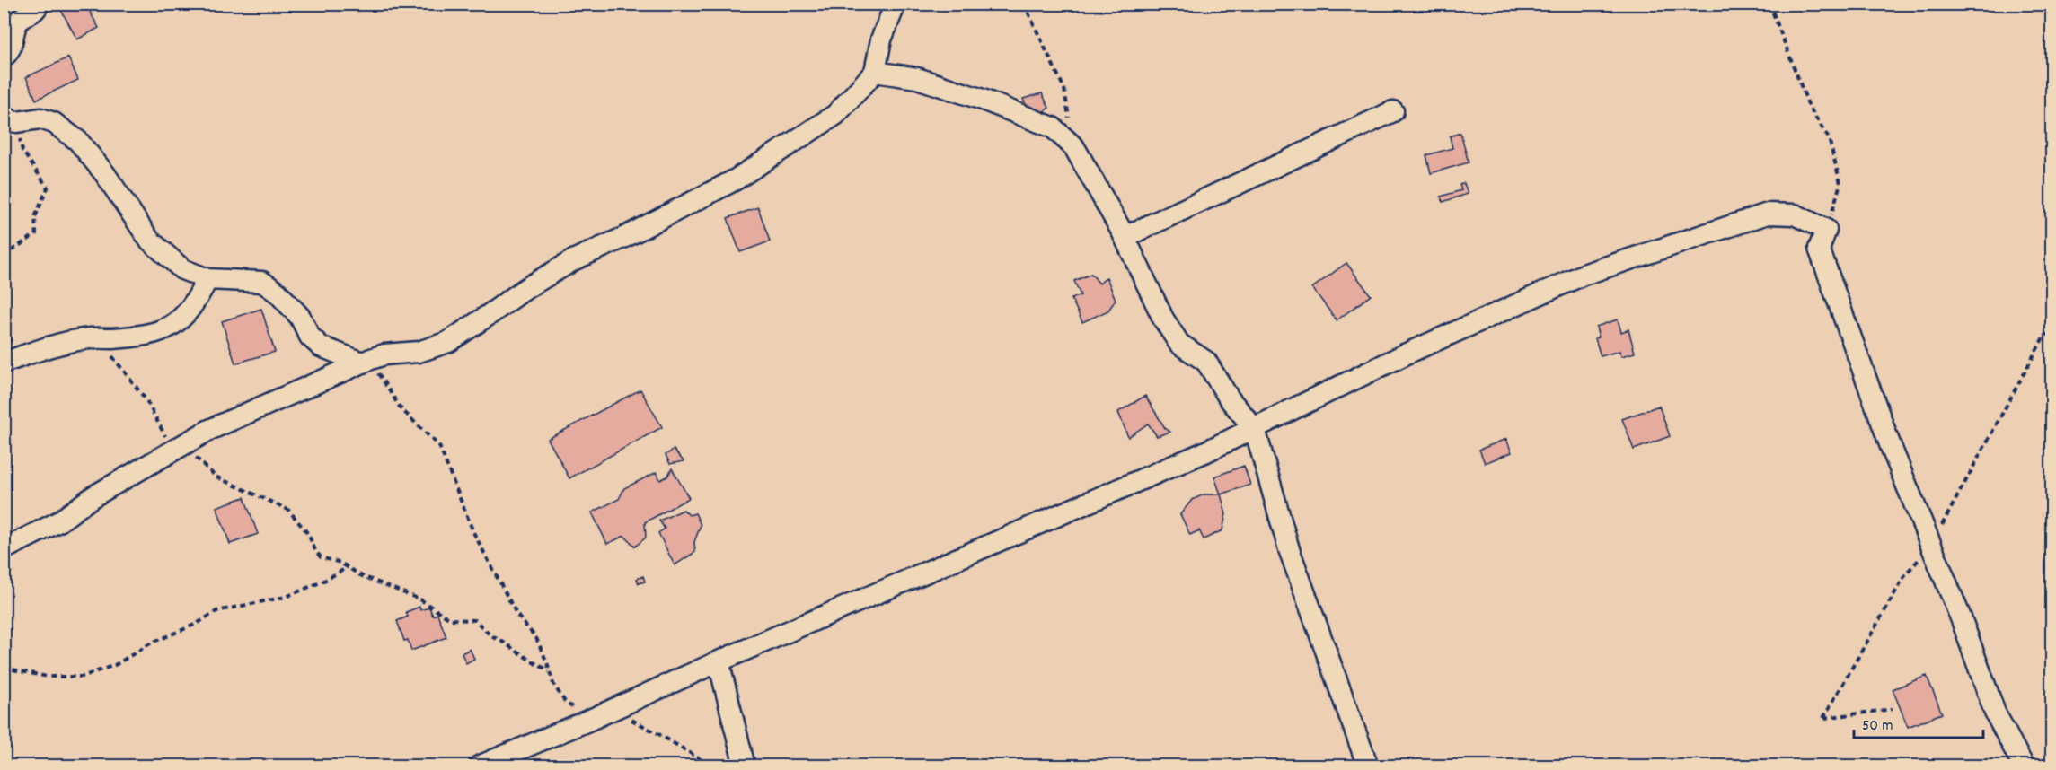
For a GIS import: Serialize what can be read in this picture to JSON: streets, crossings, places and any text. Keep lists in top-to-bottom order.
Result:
{
  "scale_bar": "50 m"
}
